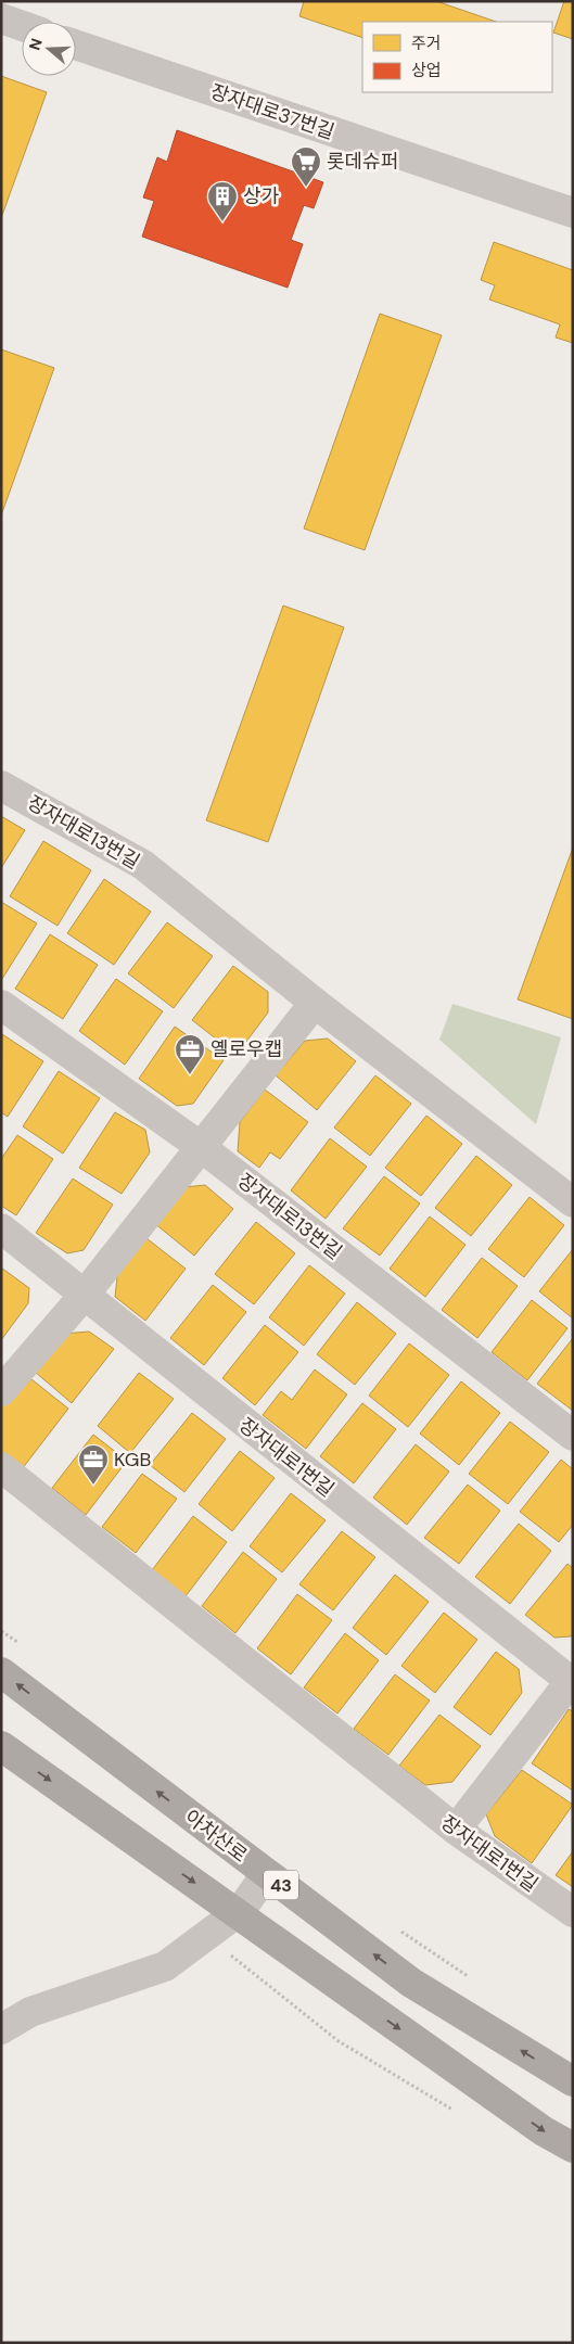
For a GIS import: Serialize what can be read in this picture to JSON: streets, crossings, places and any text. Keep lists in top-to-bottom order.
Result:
{
  "streets": {
    "main road": ["아차산로", "43"],
    "street": ["장자대로37번길", "장자대로13번길", "장자대로1번길"]
  },
  "places": {
    "supermarket": ["롯데슈퍼"],
    "building": ["상가"],
    "office": ["옐로우캡", "KGB"]
  },
  "legend": ["주거", "상업"],
  "north": "left"
}
